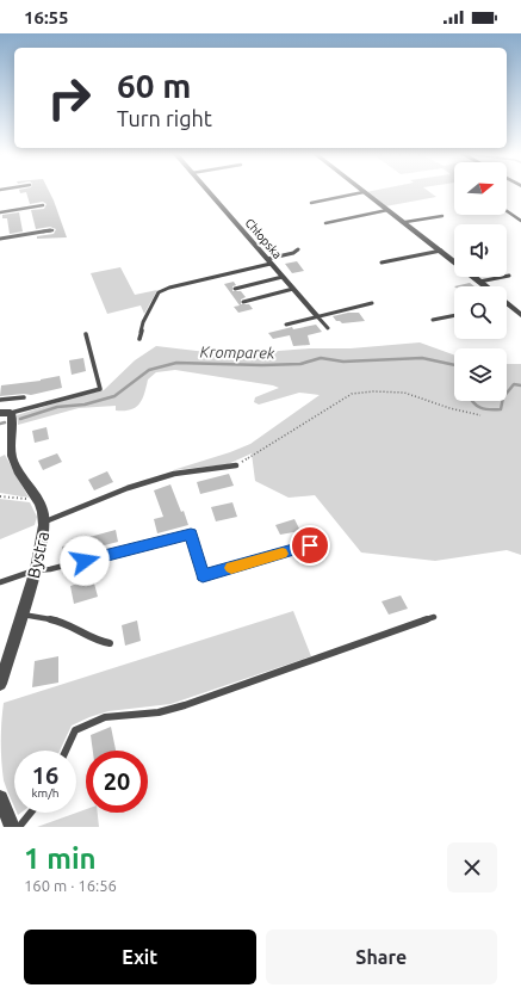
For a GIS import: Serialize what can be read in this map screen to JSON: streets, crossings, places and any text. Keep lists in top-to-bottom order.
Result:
{
  "streets": {
    "street": ["Chłopska", "Bystra"]
  },
  "water": ["Kromparek"],
  "north": "right",
  "page": {
    "status": "16:55",
    "turn": ["60 m", "Turn right"],
    "speed": "16 km/h",
    "limit": "20",
    "heading": ["1 min", "160 m · 16:56"],
    "buttons": ["Exit", "Share"]
  }
}
